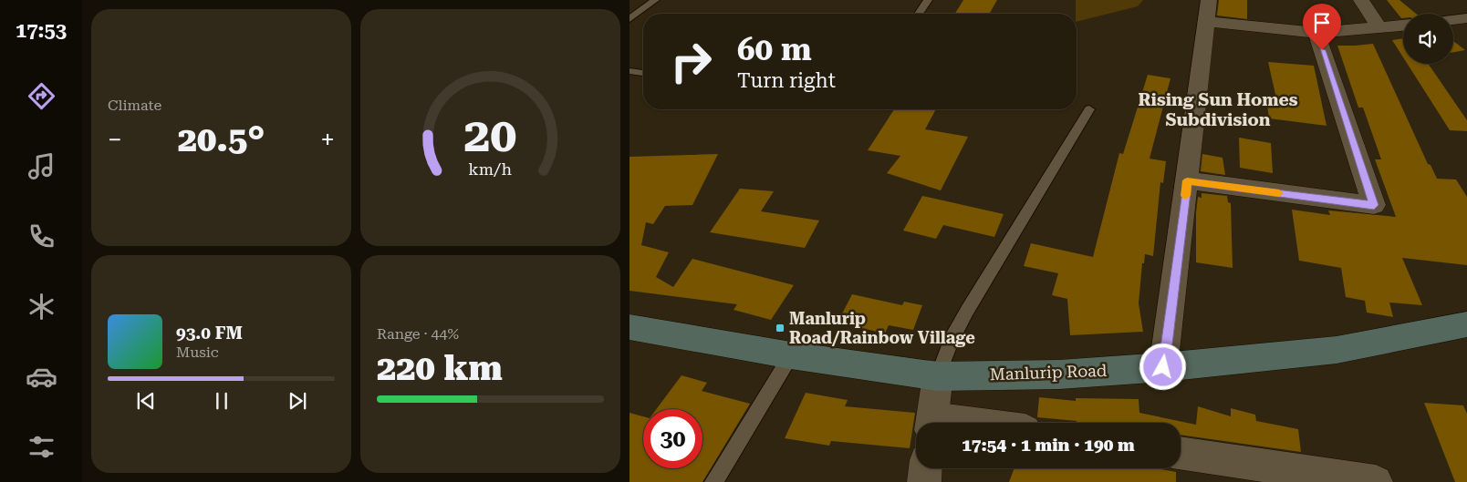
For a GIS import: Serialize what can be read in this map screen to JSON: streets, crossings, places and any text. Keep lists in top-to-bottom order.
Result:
{
  "streets": {
    "main road": ["Manlurip Road"]
  },
  "districts": ["Rising Sun Homes Subdivision"],
  "places": {
    "transit": ["Manlurip Road/Rainbow Village"]
  },
  "page": {
    "tabs": "17:53",
    "tile": [
      "Climate",
      ["Range · 44%", "220 km"]
    ],
    "turn": ["60 m", "Turn right"],
    "heat": ["−", "20.5°", "+"],
    "song": ["93.0 FM", "Music"],
    "limit": "30",
    "trip": "17:54 · 1 min · 190 m",
    "gauge": ["20", "km/h"]
  }
}
